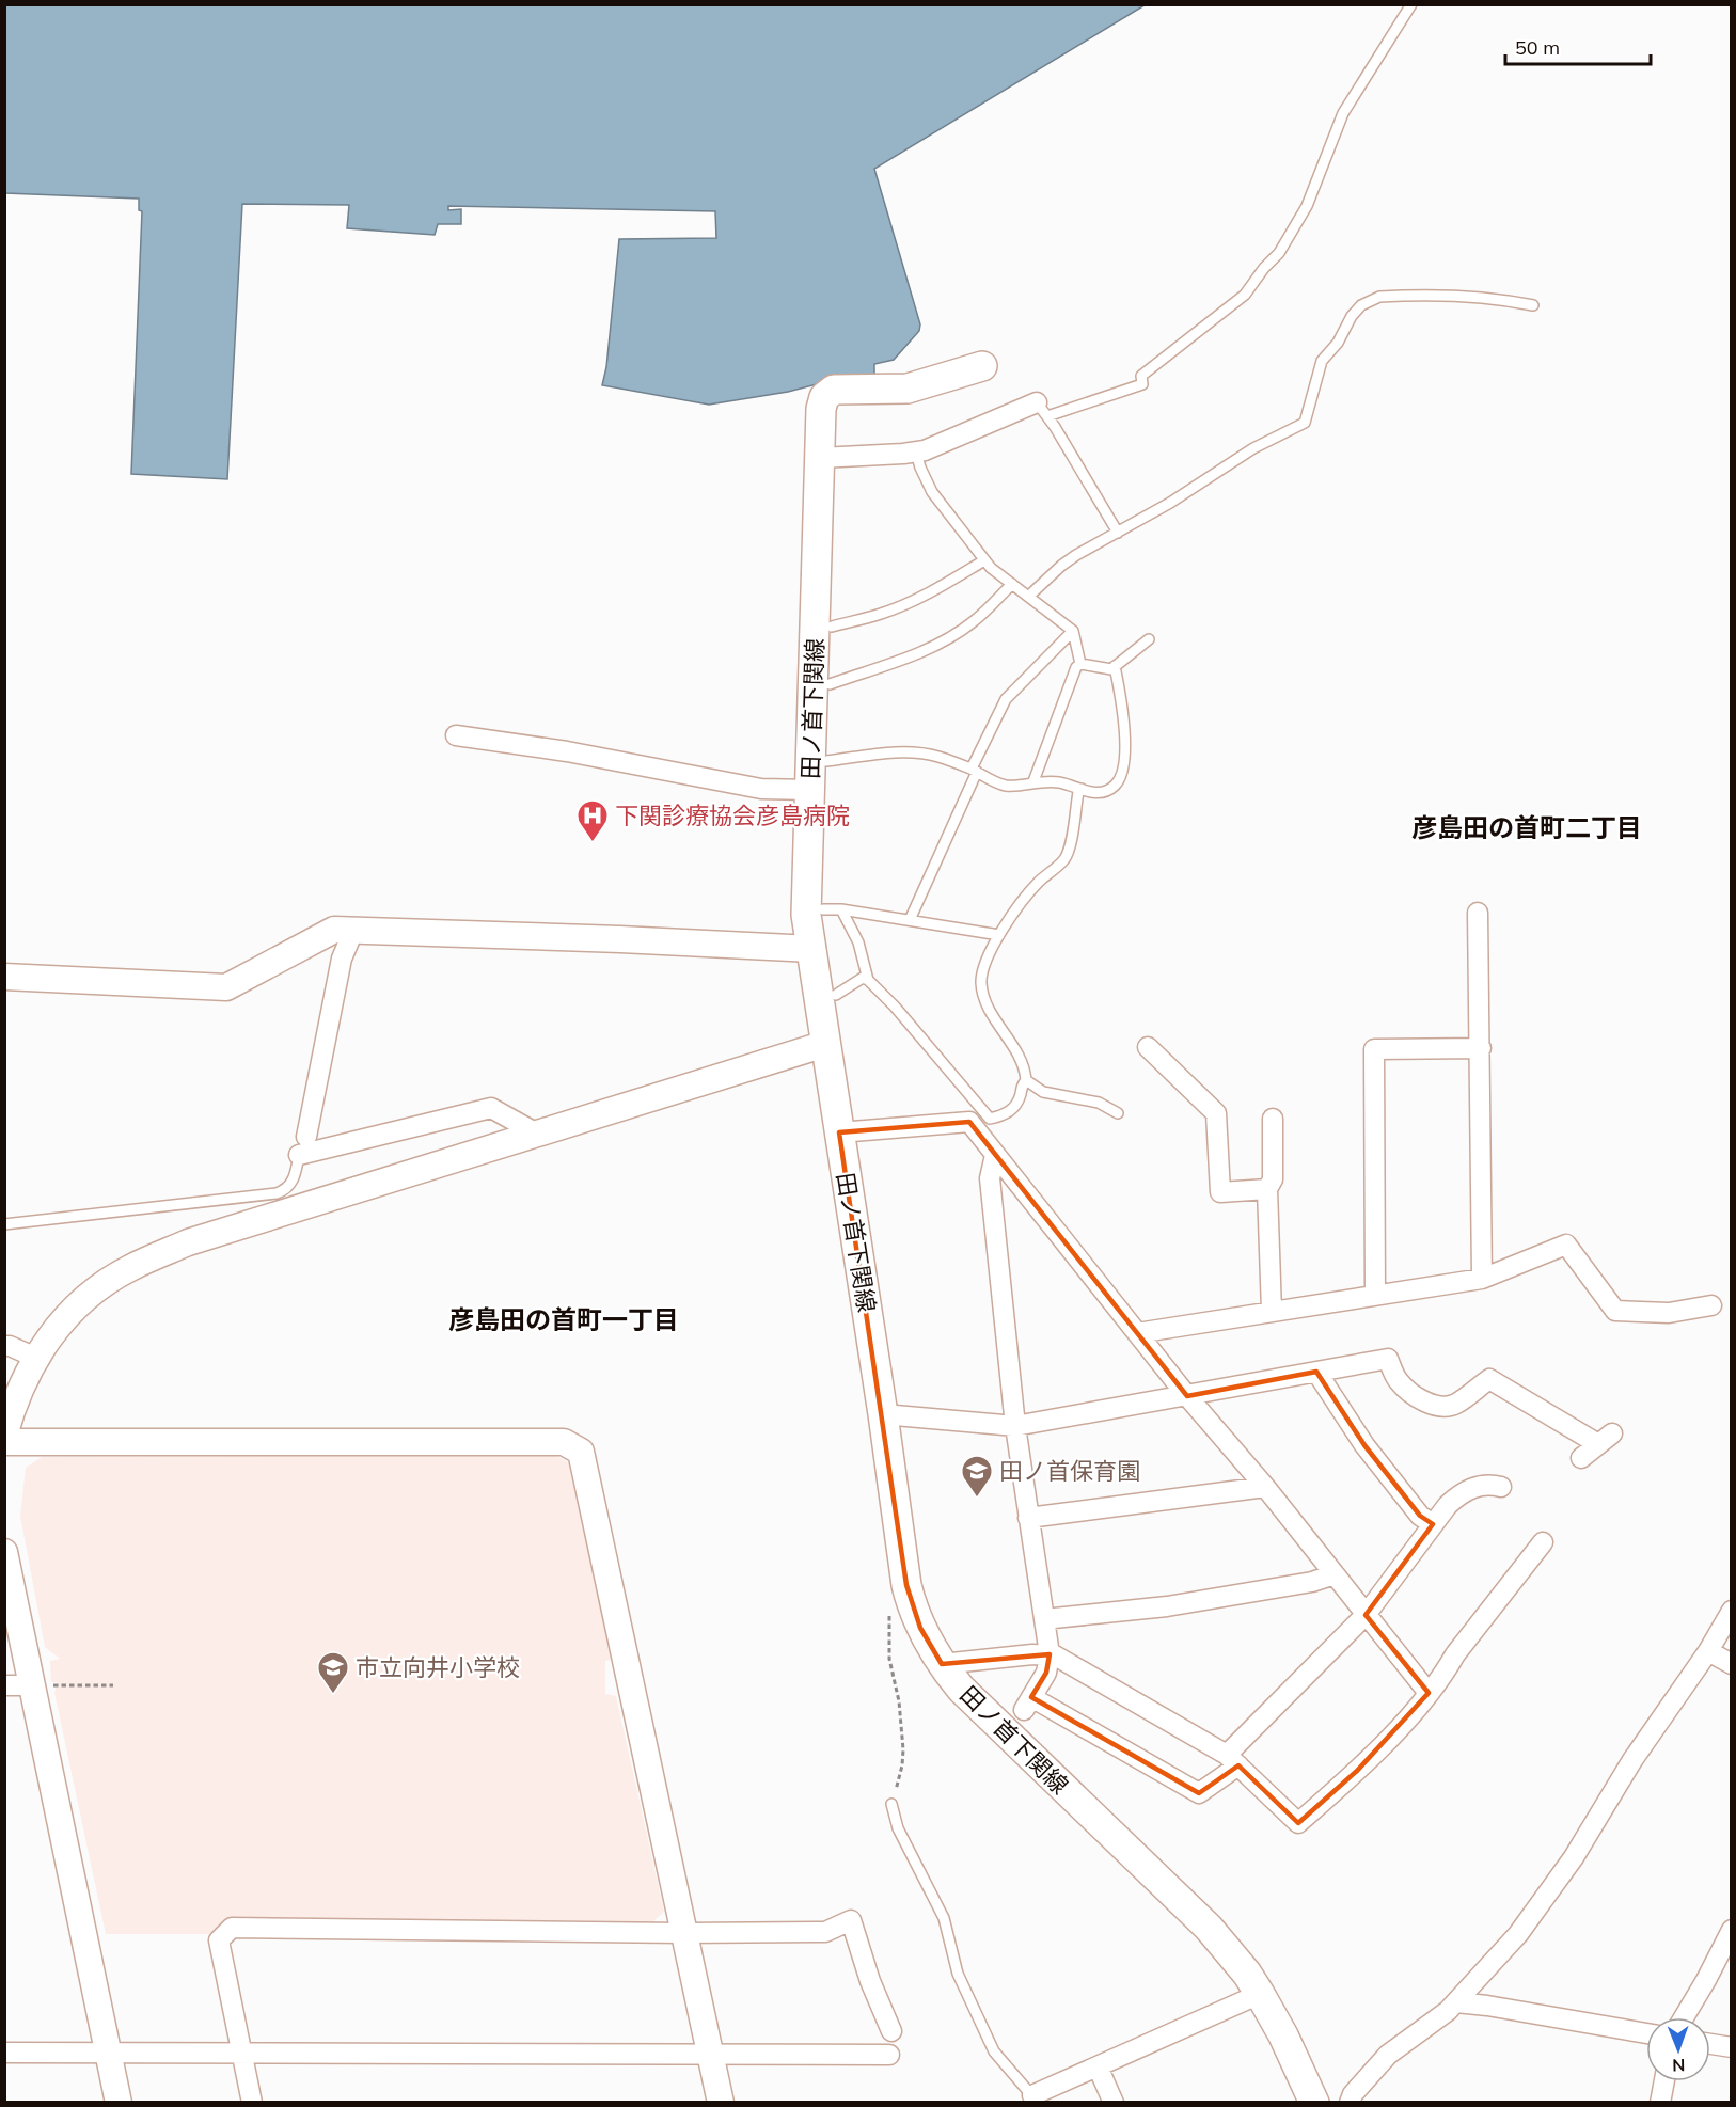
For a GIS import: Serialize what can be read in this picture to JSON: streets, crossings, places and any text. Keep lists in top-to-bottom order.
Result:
{
  "streets": {
    "main road": ["田ノ首下関線"]
  },
  "districts": ["彦島田の首町二丁目", "彦島田の首町一丁目"],
  "places": {
    "hospital": ["下関診療協会彦島病院"],
    "school or university": ["田ノ首保育園", "市立向井小学校"]
  },
  "scale_bar": "50 m",
  "north": "bottom"
}
